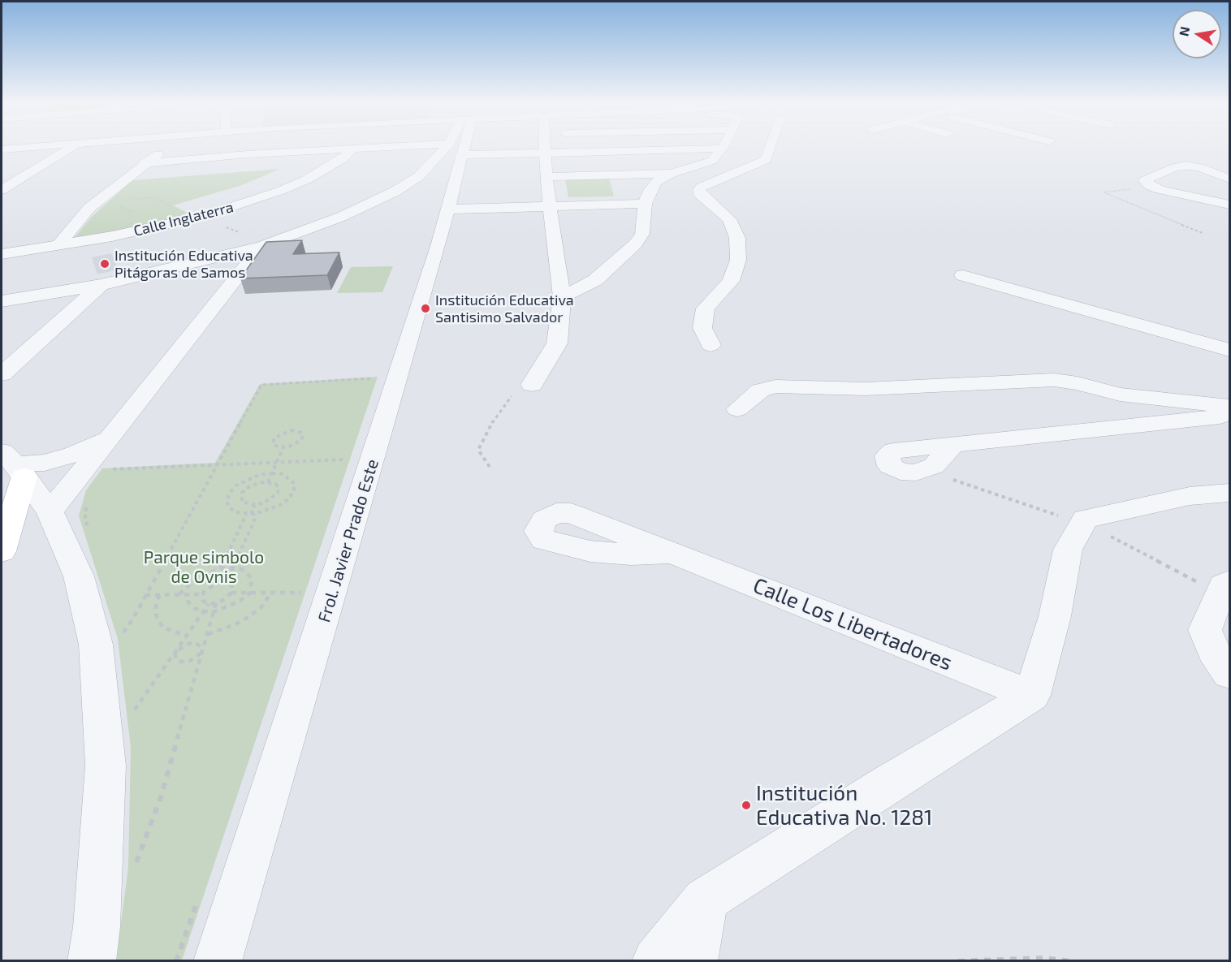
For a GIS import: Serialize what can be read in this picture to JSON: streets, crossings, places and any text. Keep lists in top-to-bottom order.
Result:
{
  "streets": {
    "street": ["Calle Inglaterra", "Frol. Javier Prado Este", "Calle Los Libertadores"]
  },
  "parks": ["Parque simbolo de Ovnis"],
  "places": ["Institución Educativa Pitágoras de Samos", "Institución Educativa Santisimo Salvador", "Institución Educativa No. 1281"],
  "north": "left"
}
